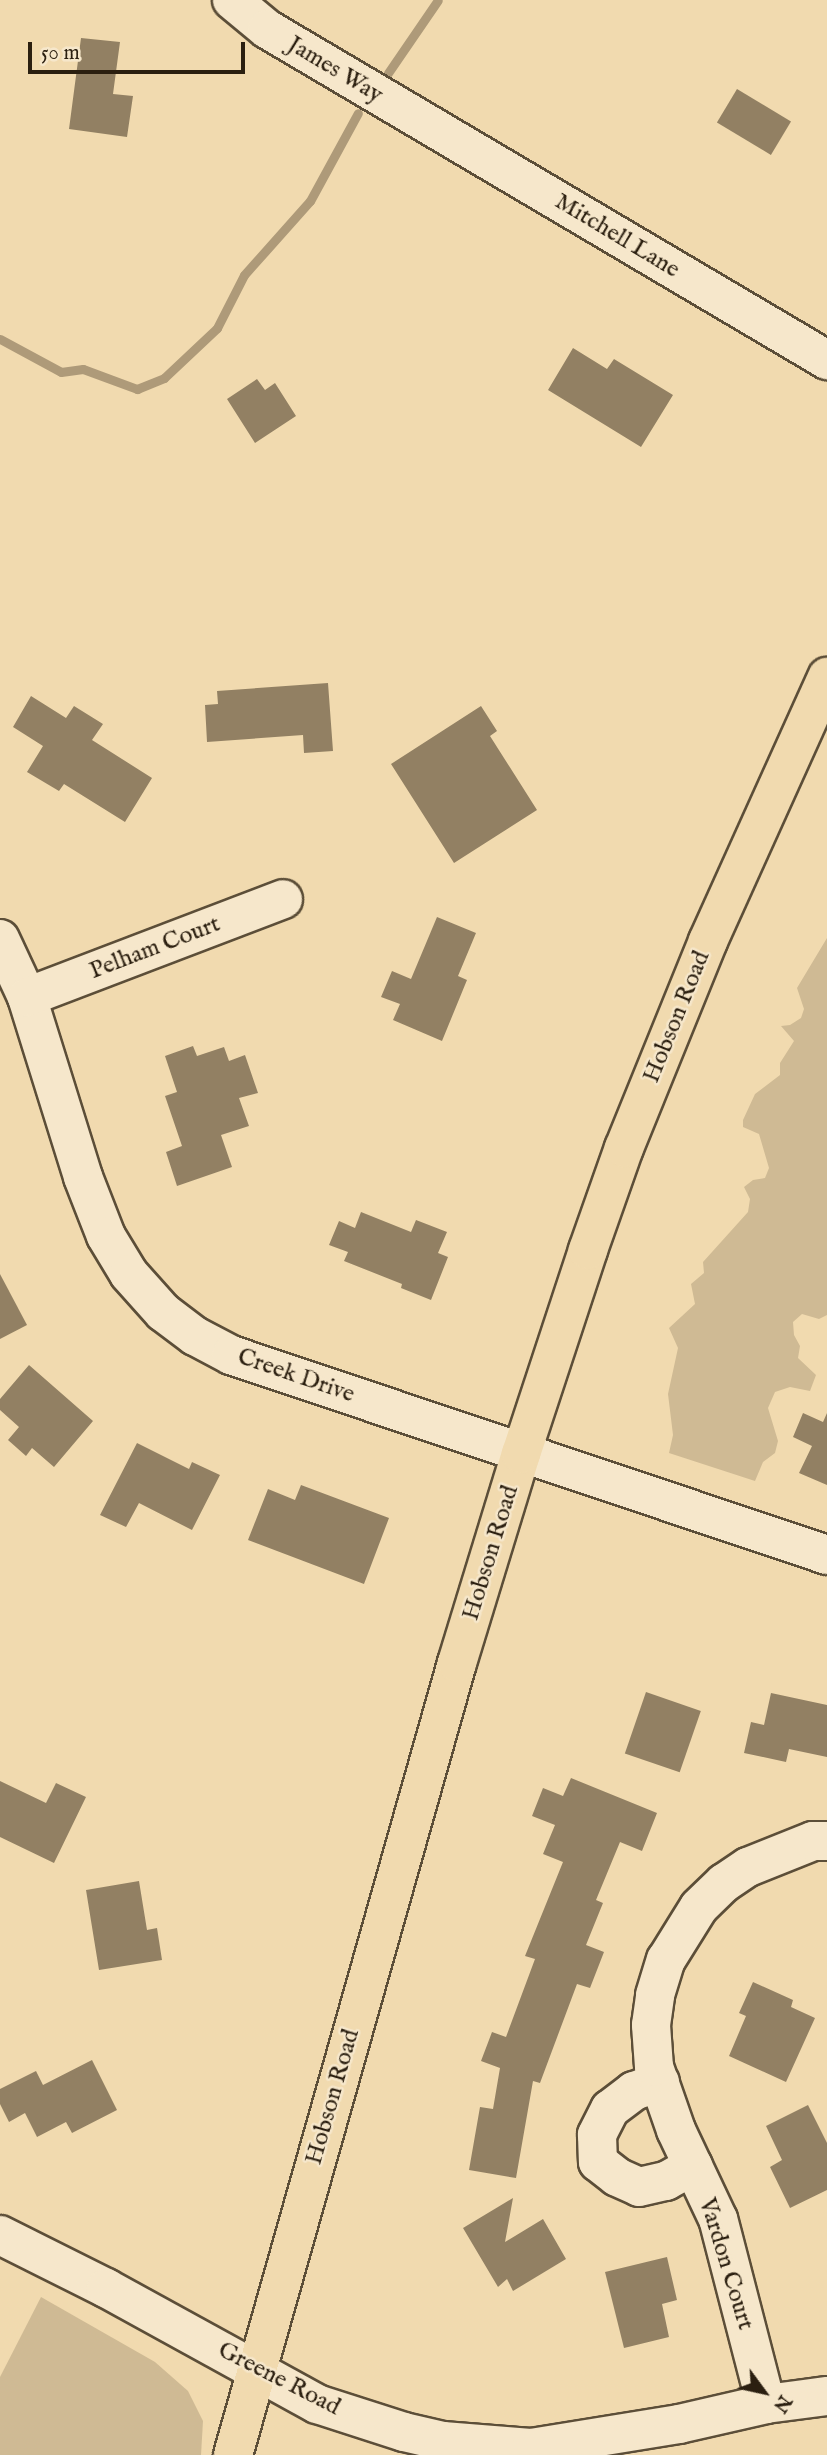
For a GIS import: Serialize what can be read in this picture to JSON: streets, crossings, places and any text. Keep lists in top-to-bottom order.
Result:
{
  "streets": {
    "main road": ["Hobson Road"],
    "street": [
      "James Way",
      "Mitchell Lane",
      "Pelham Court",
      "Creek Drive",
      "Vardon Court",
      "Greene Road"
    ]
  },
  "crossings": [
    ["James Way", "Mitchell Lane"],
    ["Pelham Court", "Creek Drive"],
    ["Hobson Road", "Creek Drive"],
    ["Hobson Road", "Greene Road"],
    ["Vardon Court", "Greene Road"]
  ],
  "scale_bar": "50 m",
  "north": "bottom right"
}
